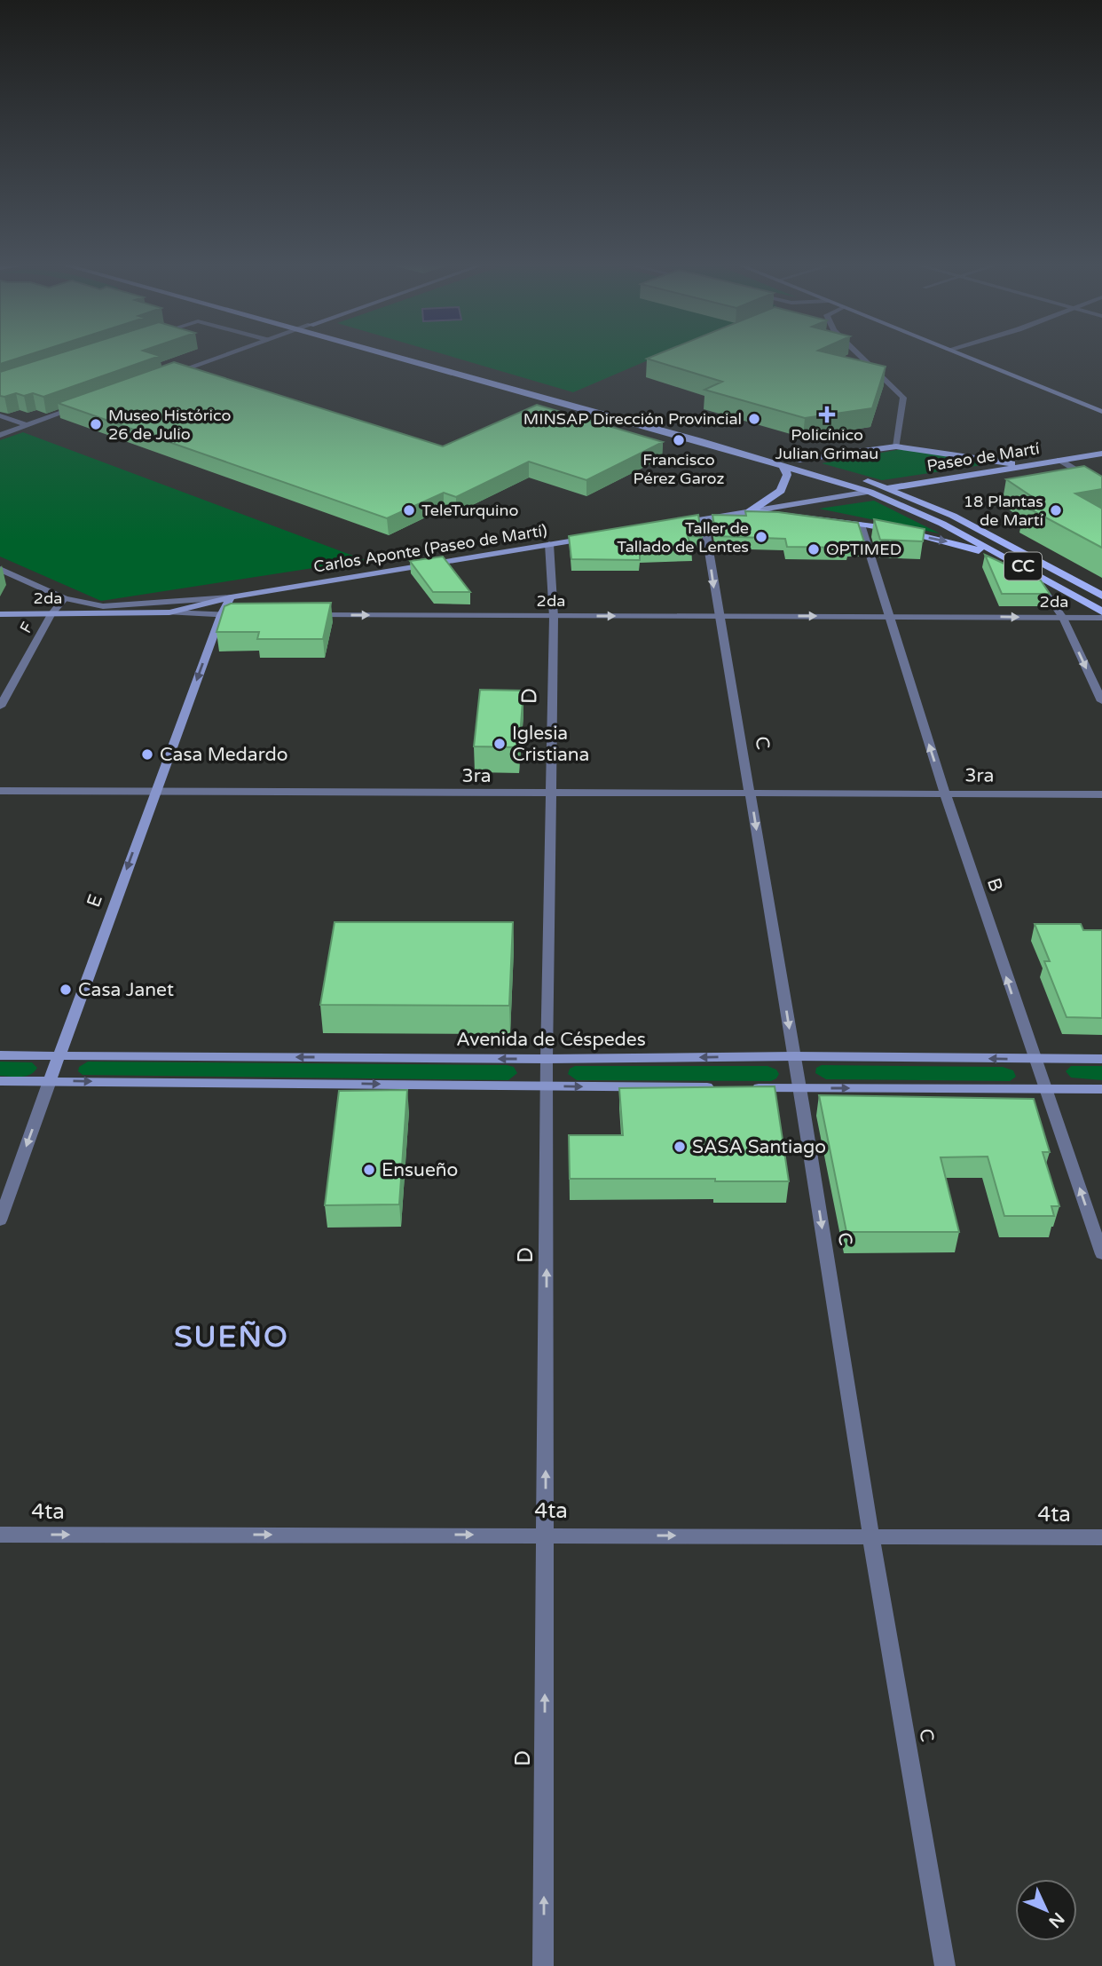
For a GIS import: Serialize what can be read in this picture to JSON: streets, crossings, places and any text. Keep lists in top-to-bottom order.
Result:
{
  "streets": {
    "main road": [
      "Paseo de Martí",
      "Carlos Aponte (Paseo de Martí)",
      "CC",
      "2da",
      "E",
      "Avenida de Céspedes"
    ],
    "street": [
      "F",
      "D",
      "C",
      "3ra",
      "B",
      "4ta"
    ]
  },
  "crossings": [
    ["Paseo de Martí", "CC"],
    ["Carlos Aponte (Paseo de Martí)", "F"],
    ["Carlos Aponte (Paseo de Martí)", "D"],
    ["Carlos Aponte (Paseo de Martí)", "E"],
    ["2da", "F"],
    ["2da", "D"],
    ["2da", "C"],
    ["2da", "B"],
    ["2da", "E"],
    ["D", "3ra"],
    ["D", "Avenida de Céspedes"],
    ["D", "4ta"],
    ["C", "3ra"],
    ["C", "Avenida de Céspedes"],
    ["C", "4ta"],
    ["3ra", "B"],
    ["3ra", "E"],
    ["B", "Avenida de Céspedes"],
    ["E", "Avenida de Céspedes"]
  ],
  "one_way": [
    "2da",
    "D",
    "C",
    "B",
    "E",
    "4ta"
  ],
  "districts": ["SUEÑO"],
  "places": {
    "health": ["Policínico Julian Grimau"],
    "other": [
      "MINSAP Dirección Provincial",
      "Museo Histórico 26 de Julio",
      "Francisco Pérez Garoz",
      "TeleTurquino",
      "18 Plantas de Martí",
      "Taller de Tallado de Lentes",
      "OPTIMED",
      "Iglesia Cristiana",
      "Casa Medardo",
      "Casa Janet",
      "SASA Santiago",
      "Ensueño"
    ]
  },
  "north": "bottom right"
}
